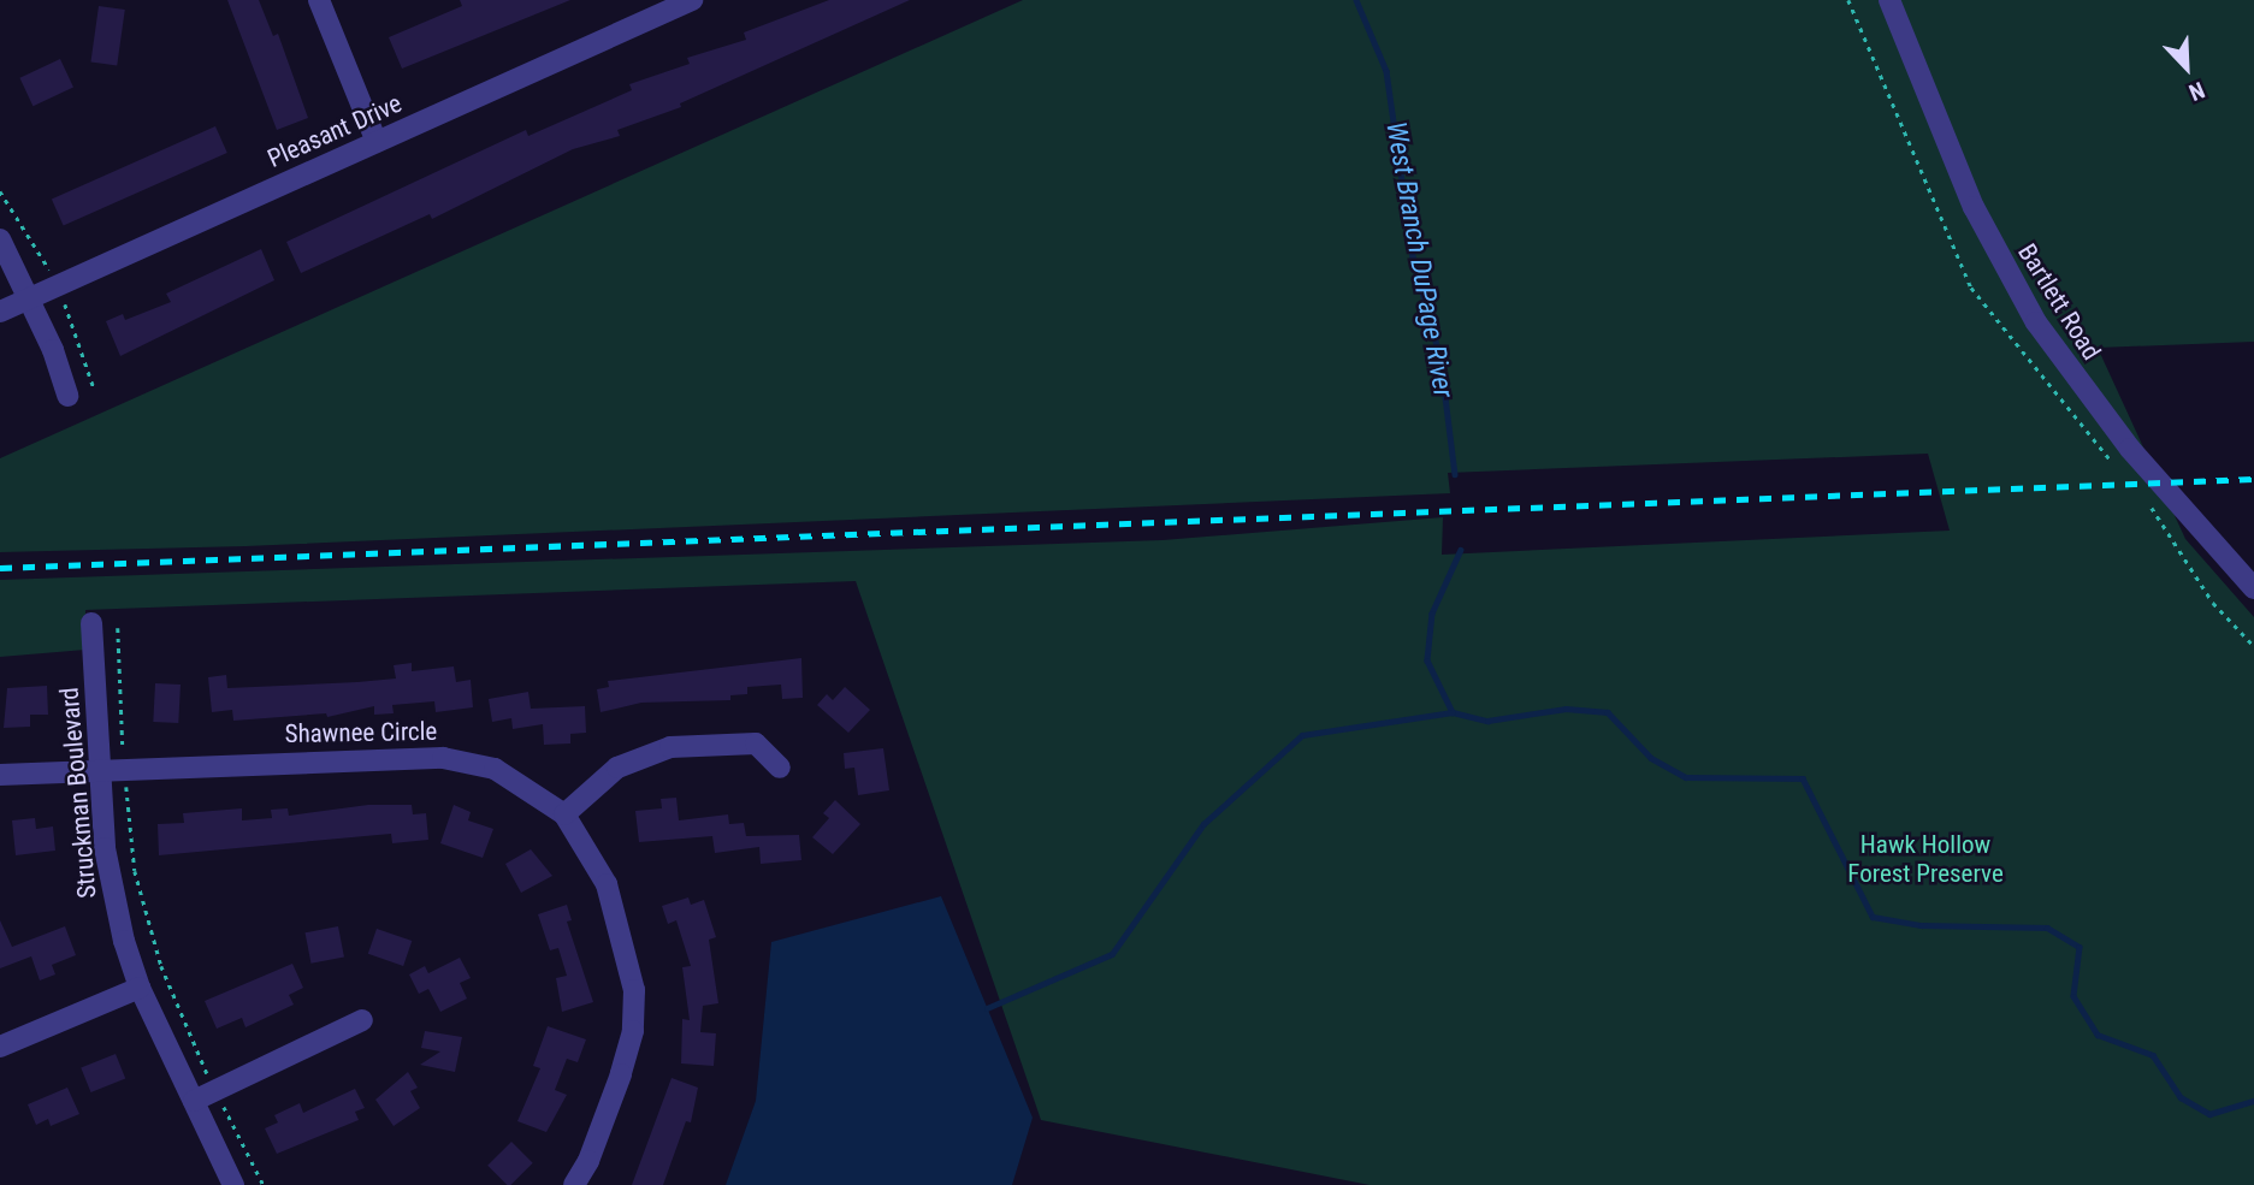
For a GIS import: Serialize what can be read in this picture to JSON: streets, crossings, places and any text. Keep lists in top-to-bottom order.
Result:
{
  "streets": {
    "street": [
      "Pleasant Drive",
      "Bartlett Road",
      "Shawnee Circle",
      "Struckman Boulevard"
    ]
  },
  "crossings": [
    ["Shawnee Circle", "Struckman Boulevard"]
  ],
  "water": ["West Branch DuPage River"],
  "parks": ["Hawk Hollow Forest Preserve"],
  "north": "bottom right"
}
